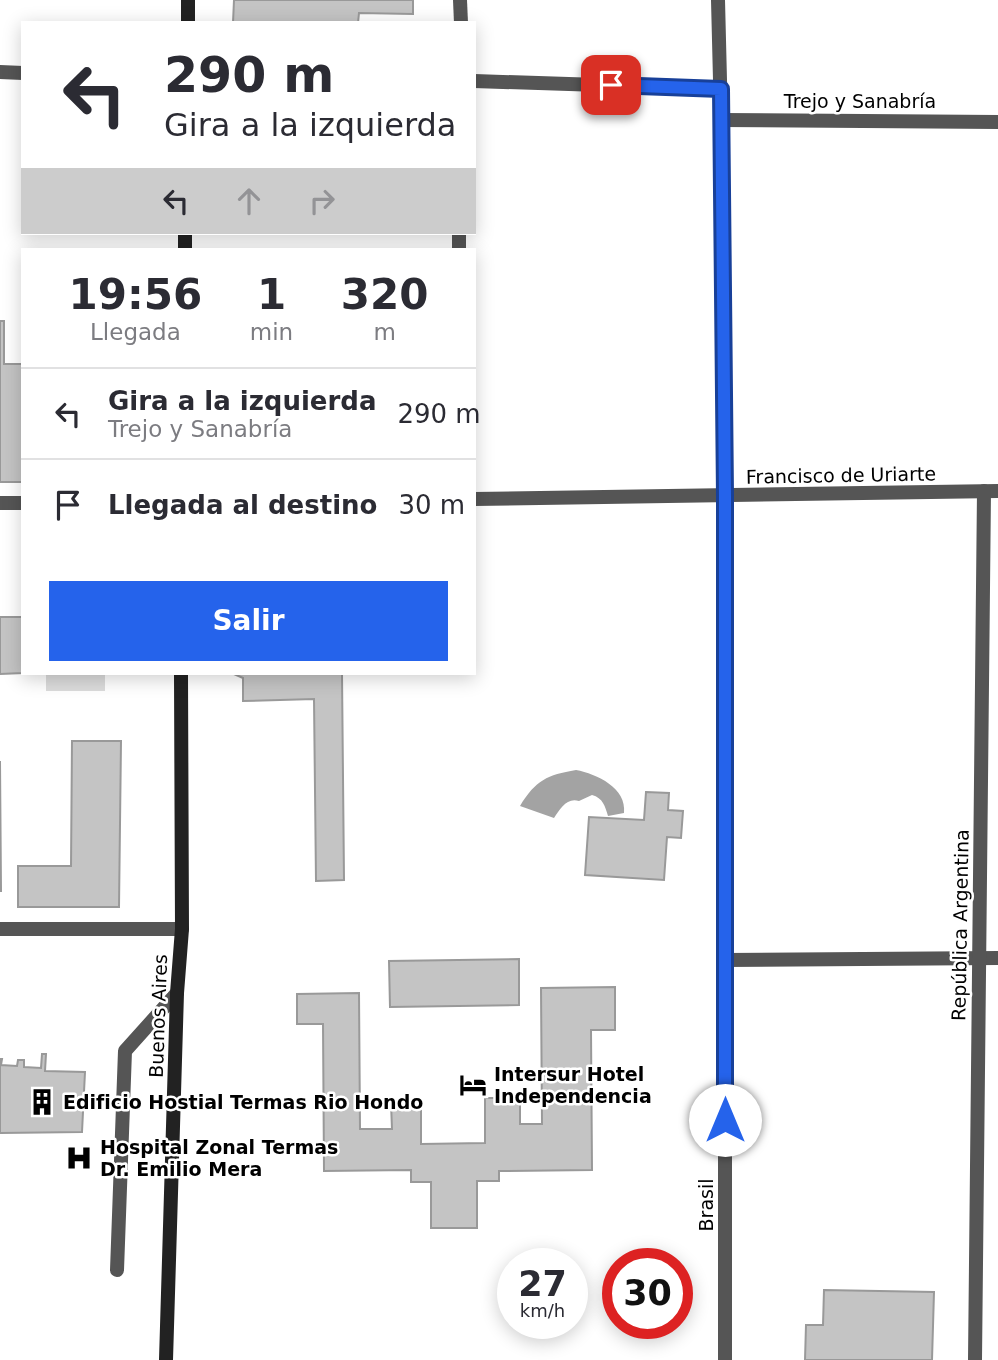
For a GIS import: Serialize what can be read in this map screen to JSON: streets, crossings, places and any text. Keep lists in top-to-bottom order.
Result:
{
  "streets": {
    "main road": ["Buenos Aires"],
    "street": [
      "Trejo y Sanabría",
      "Francisco de Uriarte",
      "República Argentina",
      "Brasil"
    ]
  },
  "crossings": [
    ["Trejo y Sanabría", "Brasil"],
    ["Francisco de Uriarte", "República Argentina"],
    ["Francisco de Uriarte", "Brasil"]
  ],
  "places": {
    "hotel": ["Intersur Hotel Independencia"],
    "building": ["Edificio Hostial Termas Rio Hondo"],
    "hospital": ["Hospital Zonal Termas Dr. Emilio Mera"]
  },
  "page": {
    "turn": ["290 m", "Gira a la izquierda"],
    "eta": [
      "19:56",
      "Llegada",
      "1",
      "min",
      "320",
      "m"
    ],
    "list": [
      {
        "name": "Gira a la izquierda",
        "note": "Trejo y Sanabría",
        "value": "290 m"
      },
      {
        "name": "Llegada al destino",
        "value": "30 m"
      }
    ],
    "buttons": "Salir",
    "speed": "27 km/h",
    "limit": "30"
  }
}
